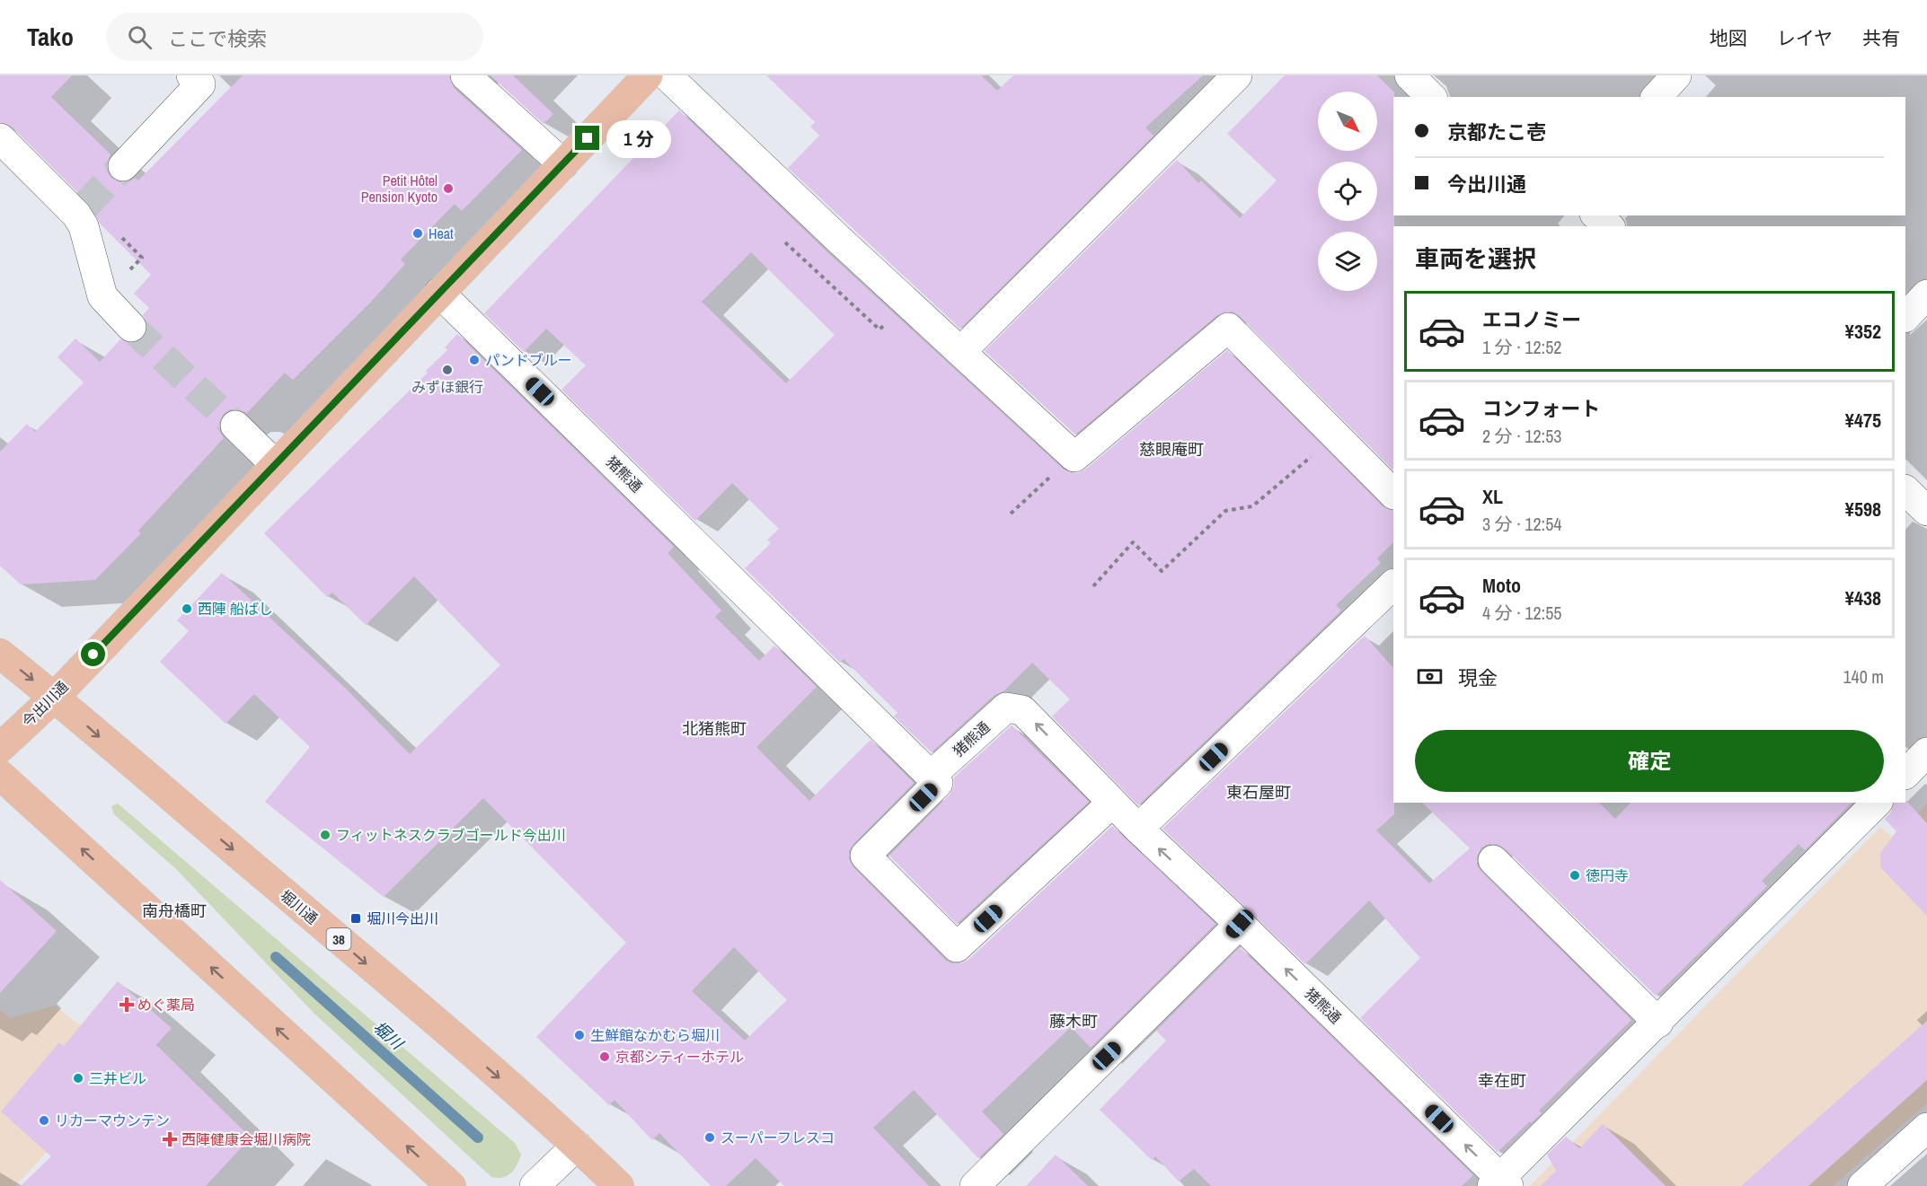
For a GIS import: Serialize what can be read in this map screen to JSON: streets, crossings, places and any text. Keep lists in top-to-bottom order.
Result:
{
  "streets": {
    "main road": ["今出川通", "堀川通", "38"],
    "street": ["猪熊通"]
  },
  "crossings": [
    ["猪熊通", "今出川通"],
    ["今出川通", "堀川通"]
  ],
  "districts": [
    "慈眼庵町",
    "北猪熊町",
    "東石屋町",
    "南舟橋町",
    "藤木町",
    "幸在町"
  ],
  "water": ["堀川"],
  "places": {
    "other": [
      "Petit Hôtel Pension Kyoto",
      "Heat",
      "パンドブルー",
      "みずほ銀行",
      "西陣 船ばし",
      "フィットネスクラブゴールド今出川",
      "徳円寺",
      "生鮮館なかむら堀川",
      "京都シティーホテル",
      "三井ビル",
      "リカーマウンテン",
      "スーパーフレスコ"
    ],
    "transit": ["堀川今出川"],
    "health": ["めぐ薬局", "西陣健康会堀川病院"]
  },
  "north": "bottom right",
  "page": {
    "header": "Tako",
    "search": "ここで検索",
    "nav": ["地図", "レイヤ", "共有"],
    "banner": ["京都たこ壱", "今出川通"],
    "bubble": "1 分",
    "heading": "車両を選択",
    "list": [
      {
        "name": "エコノミー",
        "note": "1 分 · 12:52",
        "value": "¥352"
      },
      {
        "name": "コンフォート",
        "note": "2 分 · 12:53",
        "value": "¥475"
      },
      {
        "name": "XL",
        "note": "3 分 · 12:54",
        "value": "¥598"
      },
      {
        "name": "Moto",
        "note": "4 分 · 12:55",
        "value": "¥438"
      }
    ],
    "pay": ["現金", "140 m"],
    "buttons": "確定"
  }
}
